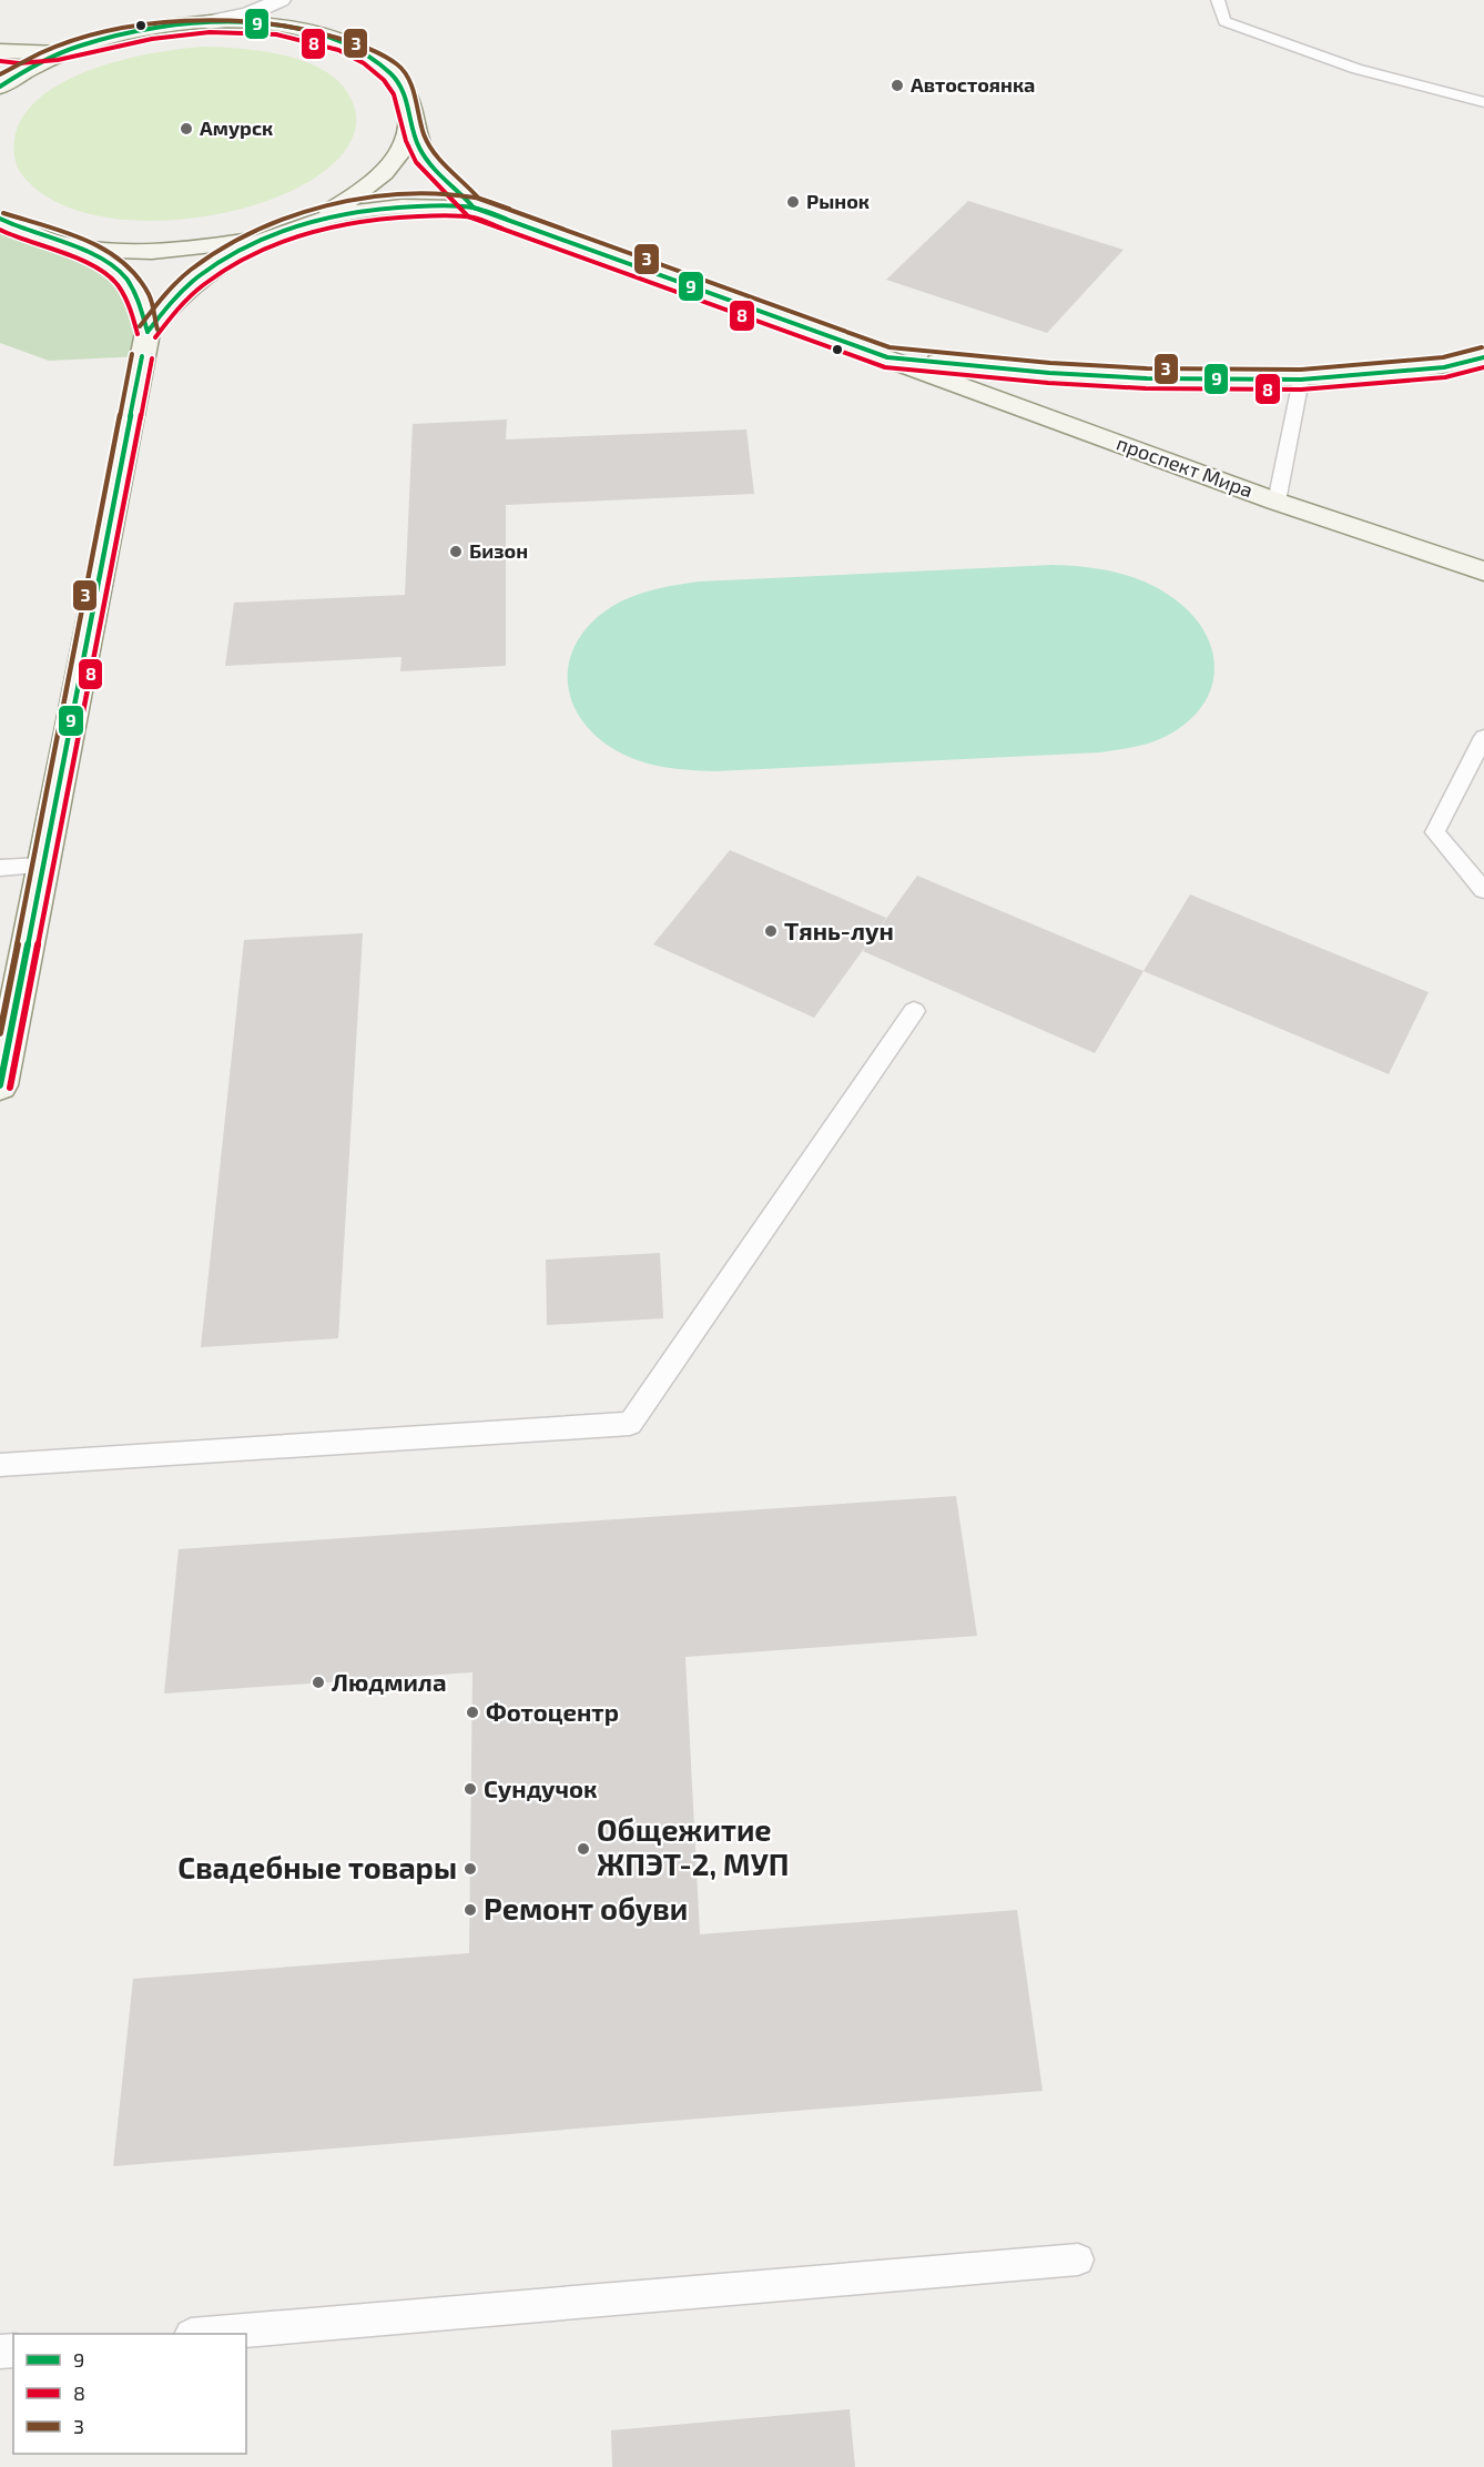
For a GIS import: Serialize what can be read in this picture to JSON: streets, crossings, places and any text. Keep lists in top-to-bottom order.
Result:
{
  "streets": {
    "main road": ["проспект Мира"]
  },
  "places": [
    "Автостоянка",
    "Амурск",
    "Рынок",
    "Бизон",
    "Тянь-лун",
    "Людмила",
    "Фотоцентр",
    "Сундучок",
    "Общежитие ЖПЭТ-2, МУП",
    "Свадебные товары",
    "Ремонт обуви"
  ],
  "lines": ["transit line 3", "transit line 9", "transit line 8"],
  "legend": ["9", "8", "3"]
}
